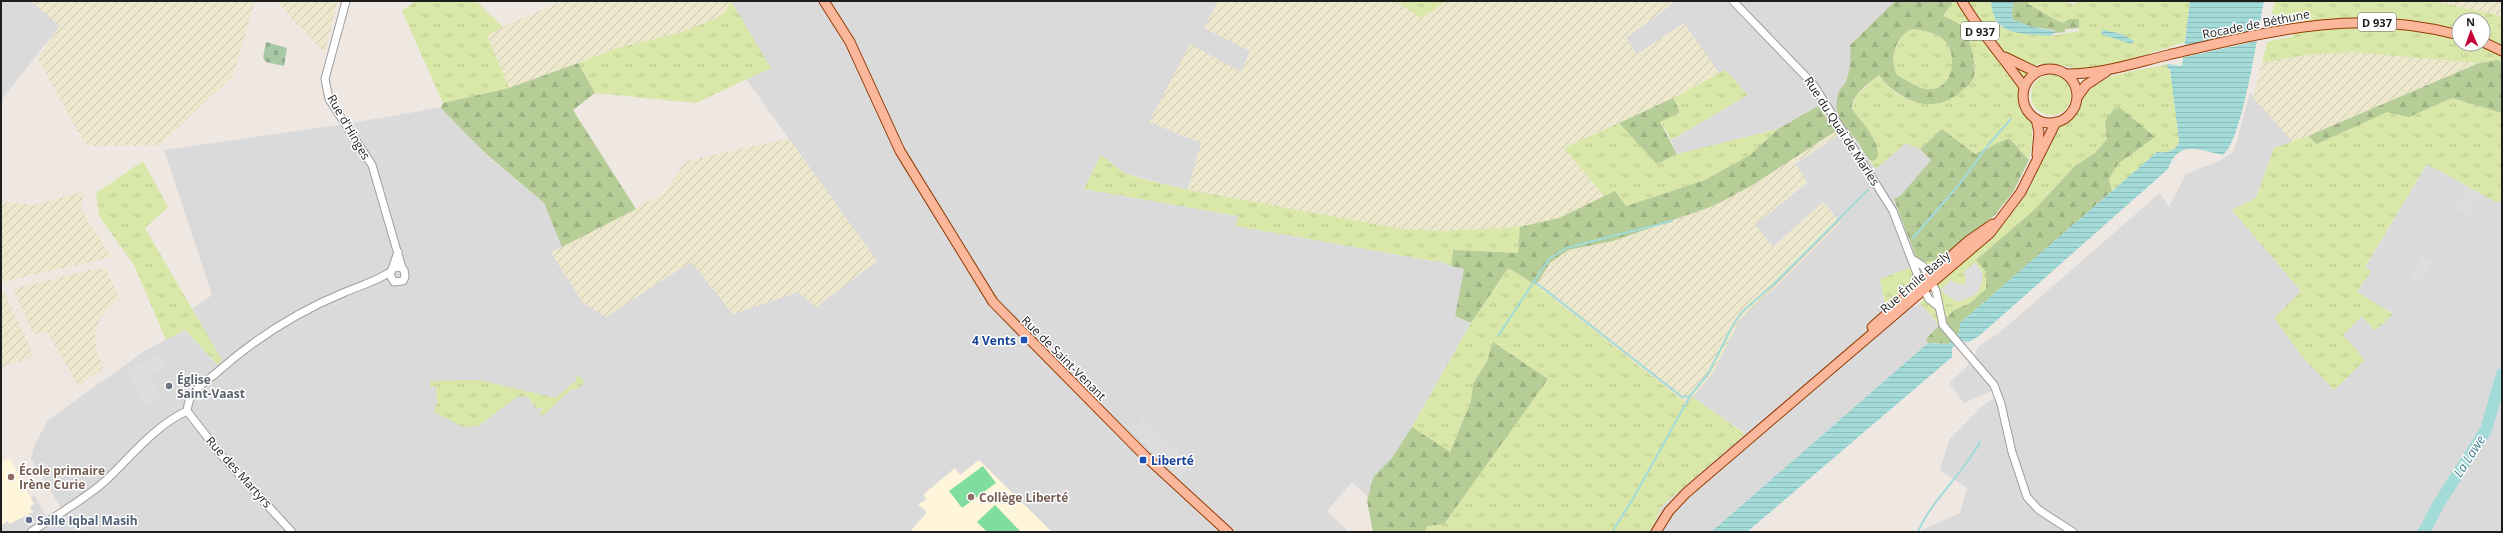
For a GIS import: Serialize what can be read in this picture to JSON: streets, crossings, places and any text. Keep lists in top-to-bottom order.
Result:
{
  "streets": {
    "main road": [
      "D 937",
      "Rocade de Béthune",
      "Rue Émile Basly",
      "Rue de Saint-Venant"
    ],
    "street": ["Rue d'Hinges", "Rue du Quai de Marles", "Rue des Martyrs"]
  },
  "crossings": [
    ["D 937", "Rocade de Béthune"],
    ["D 937", "Rue Émile Basly"],
    ["Rocade de Béthune", "Rue Émile Basly"],
    ["Rue du Quai de Marles", "Rue Émile Basly"]
  ],
  "water": ["La Lawe"],
  "places": {
    "transit": ["4 Vents", "Liberté"],
    "other": [
      "Église Saint-Vaast",
      "École primaire Irène Curie",
      "Collège Liberté",
      "Salle Iqbal Masih"
    ]
  },
  "north": "top"
}
